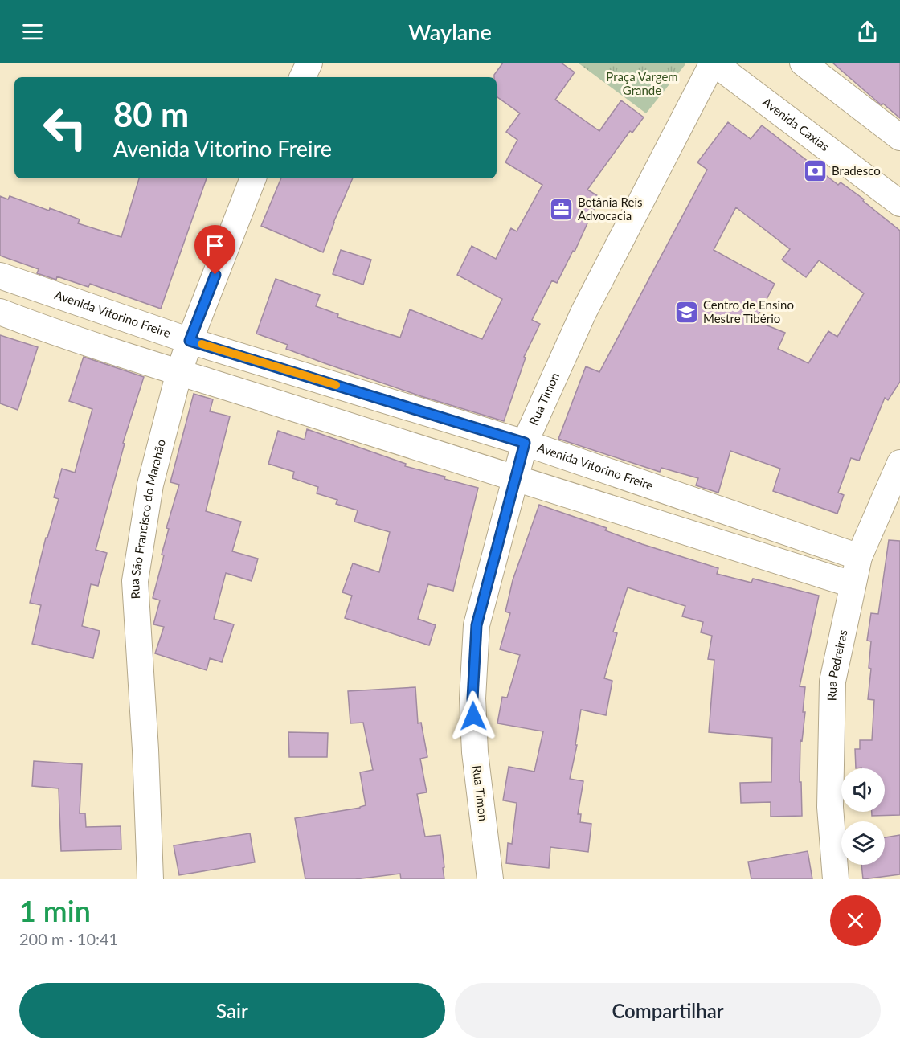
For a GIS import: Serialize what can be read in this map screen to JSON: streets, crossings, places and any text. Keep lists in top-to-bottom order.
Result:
{
  "streets": {
    "street": [
      "Avenida Caxias",
      "Avenida Vitorino Freire",
      "Rua Timon",
      "Rua São Francisco do Marahão",
      "Rua Pedreiras"
    ]
  },
  "crossings": [
    ["Avenida Caxias", "Rua Timon"],
    ["Avenida Vitorino Freire", "Rua Timon"],
    ["Avenida Vitorino Freire", "Rua São Francisco do Marahão"],
    ["Avenida Vitorino Freire", "Rua Pedreiras"]
  ],
  "parks": ["Praça Vargem Grande"],
  "places": {
    "bank": ["Bradesco"],
    "office": ["Betânia Reis Advocacia"],
    "school or university": ["Centro de Ensino Mestre Tibério"]
  },
  "page": {
    "header": "Waylane",
    "turn": ["80 m", "Avenida Vitorino Freire"],
    "heading": ["1 min", "200 m · 10:41"],
    "buttons": ["Sair", "Compartilhar"]
  }
}
